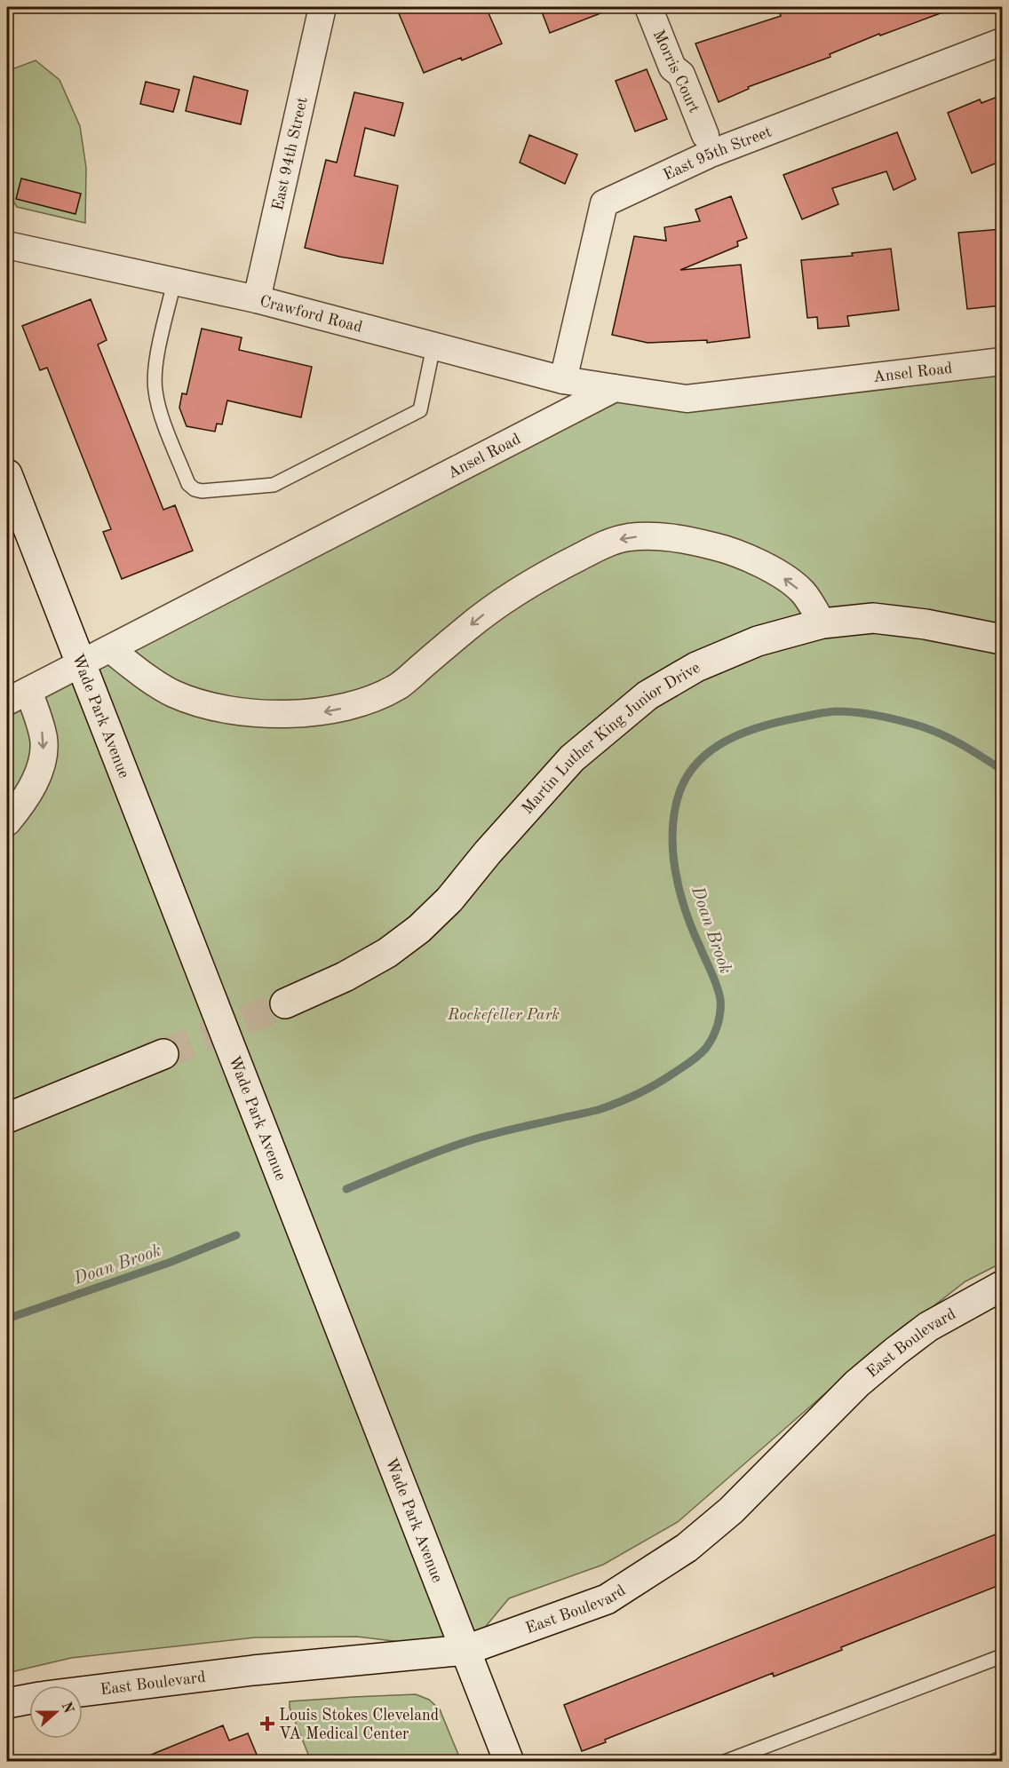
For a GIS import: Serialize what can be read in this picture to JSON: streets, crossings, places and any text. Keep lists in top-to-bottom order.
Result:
{
  "streets": {
    "street": [
      "Morris Court",
      "East 94th Street",
      "East 95th Street",
      "Crawford Road",
      "Ansel Road",
      "Wade Park Avenue",
      "Martin Luther King Junior Drive",
      "East Boulevard"
    ]
  },
  "crossings": [
    ["East 94th Street", "Crawford Road"],
    ["East 95th Street", "Crawford Road"],
    ["Crawford Road", "Ansel Road"],
    ["Ansel Road", "Wade Park Avenue"],
    ["Wade Park Avenue", "East Boulevard"]
  ],
  "water": ["Doan Brook"],
  "parks": ["Rockefeller Park"],
  "places": {
    "health": ["Louis Stokes Cleveland VA Medical Center"]
  },
  "north": "right"
}
